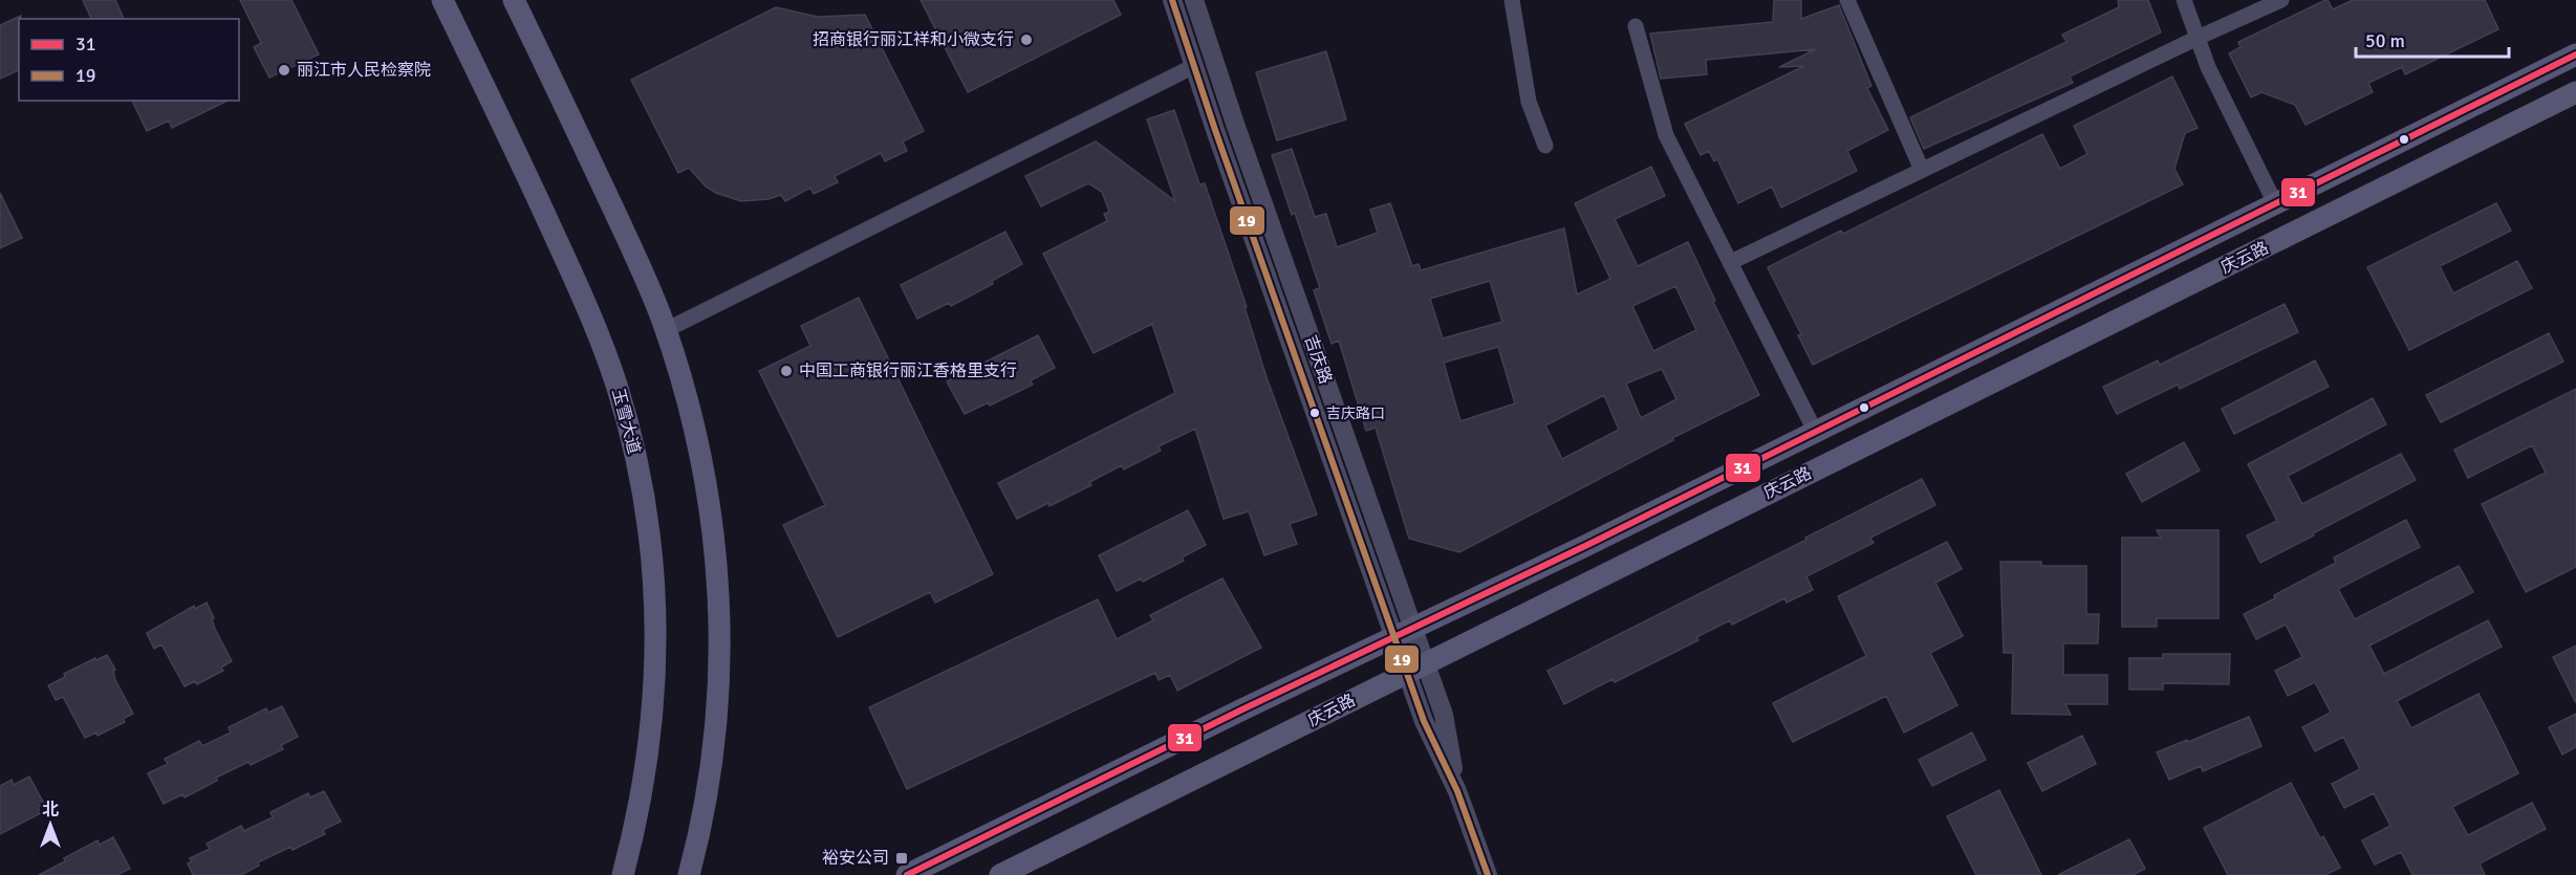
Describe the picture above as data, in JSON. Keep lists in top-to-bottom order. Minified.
{"streets":{"main road":["庆云路","玉雪大道"],"street":["吉庆路"]},"crossings":[["庆云路","吉庆路"]],"places":{"other":["招商银行丽江祥和小微支行","丽江市人民检察院","中国工商银行丽江香格里支行","吉庆路口"],"transit":["裕安公司"]},"lines":["transit line 19","transit line 31"],"legend":["31","19"],"scale_bar":"50 m","north":"top"}
